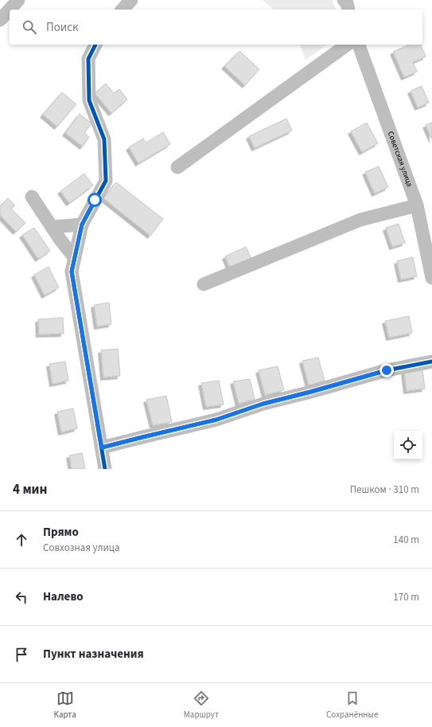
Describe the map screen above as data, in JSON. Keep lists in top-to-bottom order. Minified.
{"streets":{"street":["Советская улица"]},"page":{"search":"Поиск","heading":["4 мин","Пешком · 310 m"],"list":[["Прямо","Совхозная улица","140 m"],["Налево","170 m"],"Пункт назначения"],"nav":["Карта","Маршрут","Сохранённые"]}}
